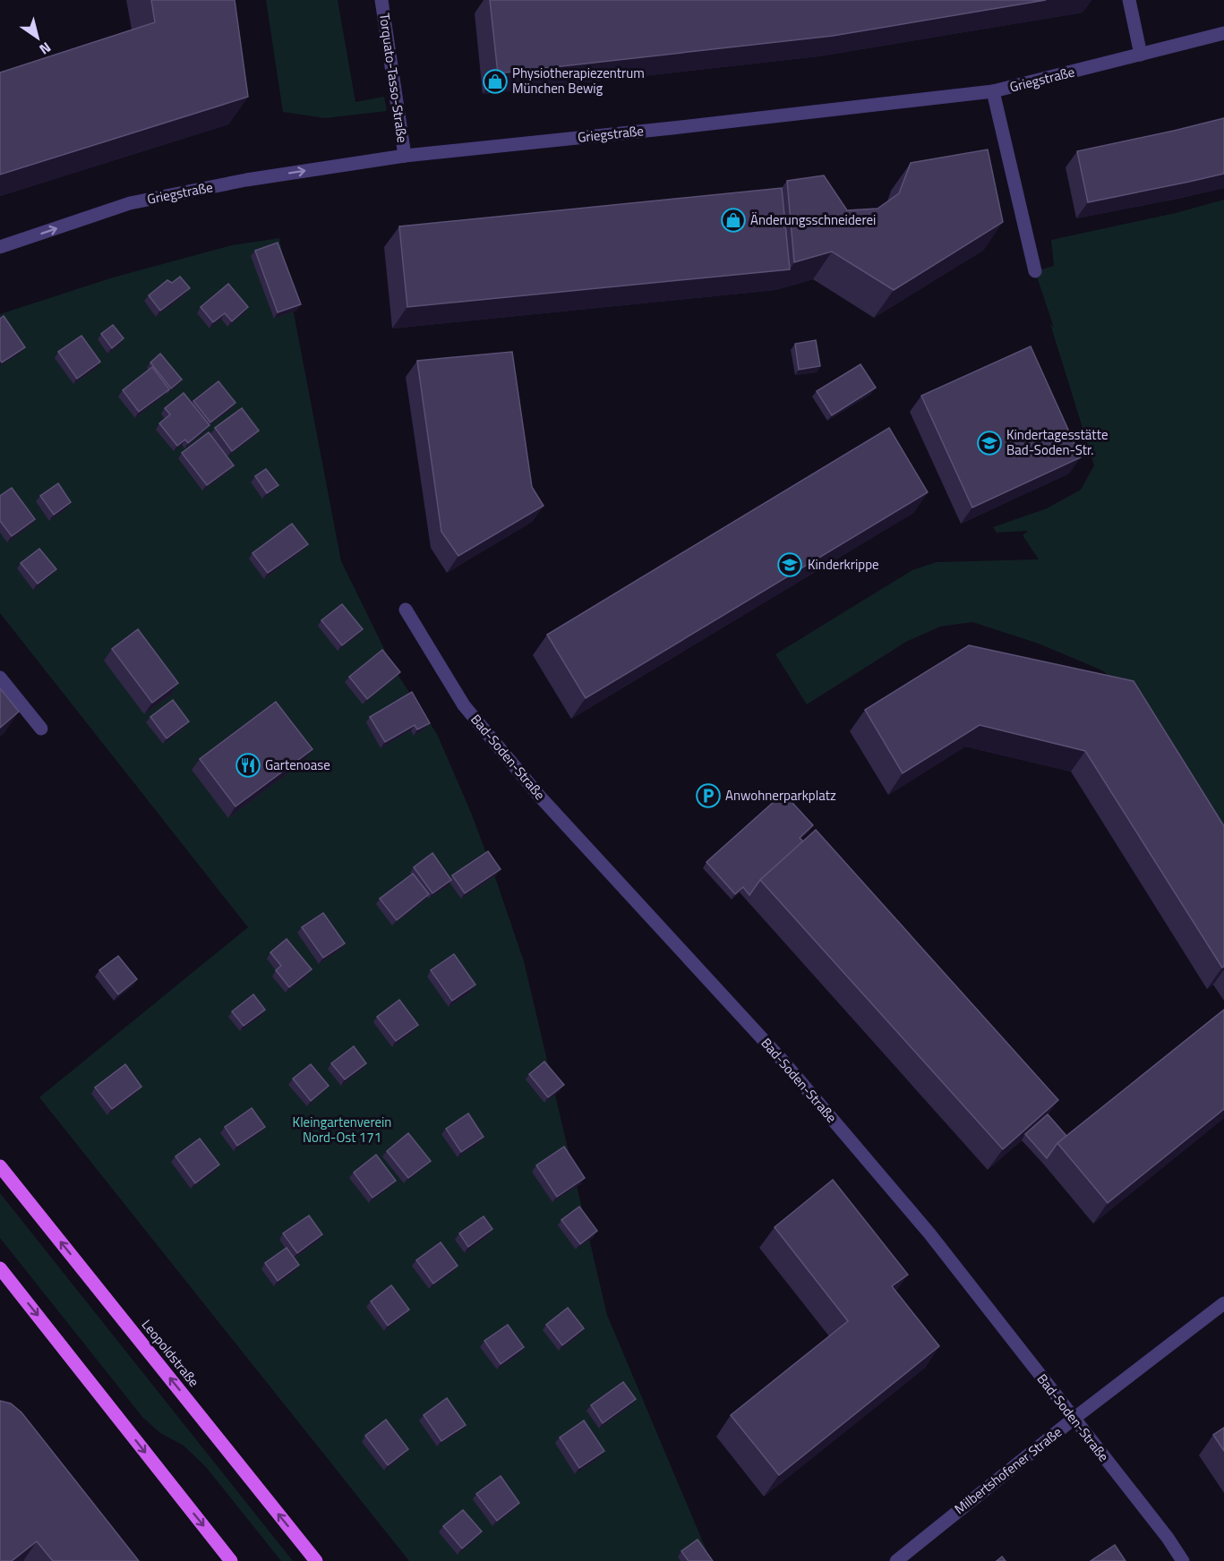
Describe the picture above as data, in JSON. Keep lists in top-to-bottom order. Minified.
{"streets":{"main road":["Leopoldstraße"],"street":["Torquato-Tasso-Straße","Griegstraße","Bad-Soden-Straße","Milbertshofener Straße"]},"crossings":[["Torquato-Tasso-Straße","Griegstraße"],["Bad-Soden-Straße","Milbertshofener Straße"]],"parks":["Kleingartenverein Nord-Ost 171"],"places":{"shop":["Physiotherapiezentrum München Bewig","Änderungsschneiderei"],"school or university":["Kindertagesstätte Bad-Soden-Str.","Kinderkrippe"],"restaurant":["Gartenoase"],"parking":["Anwohnerparkplatz"]},"north":"bottom right"}
